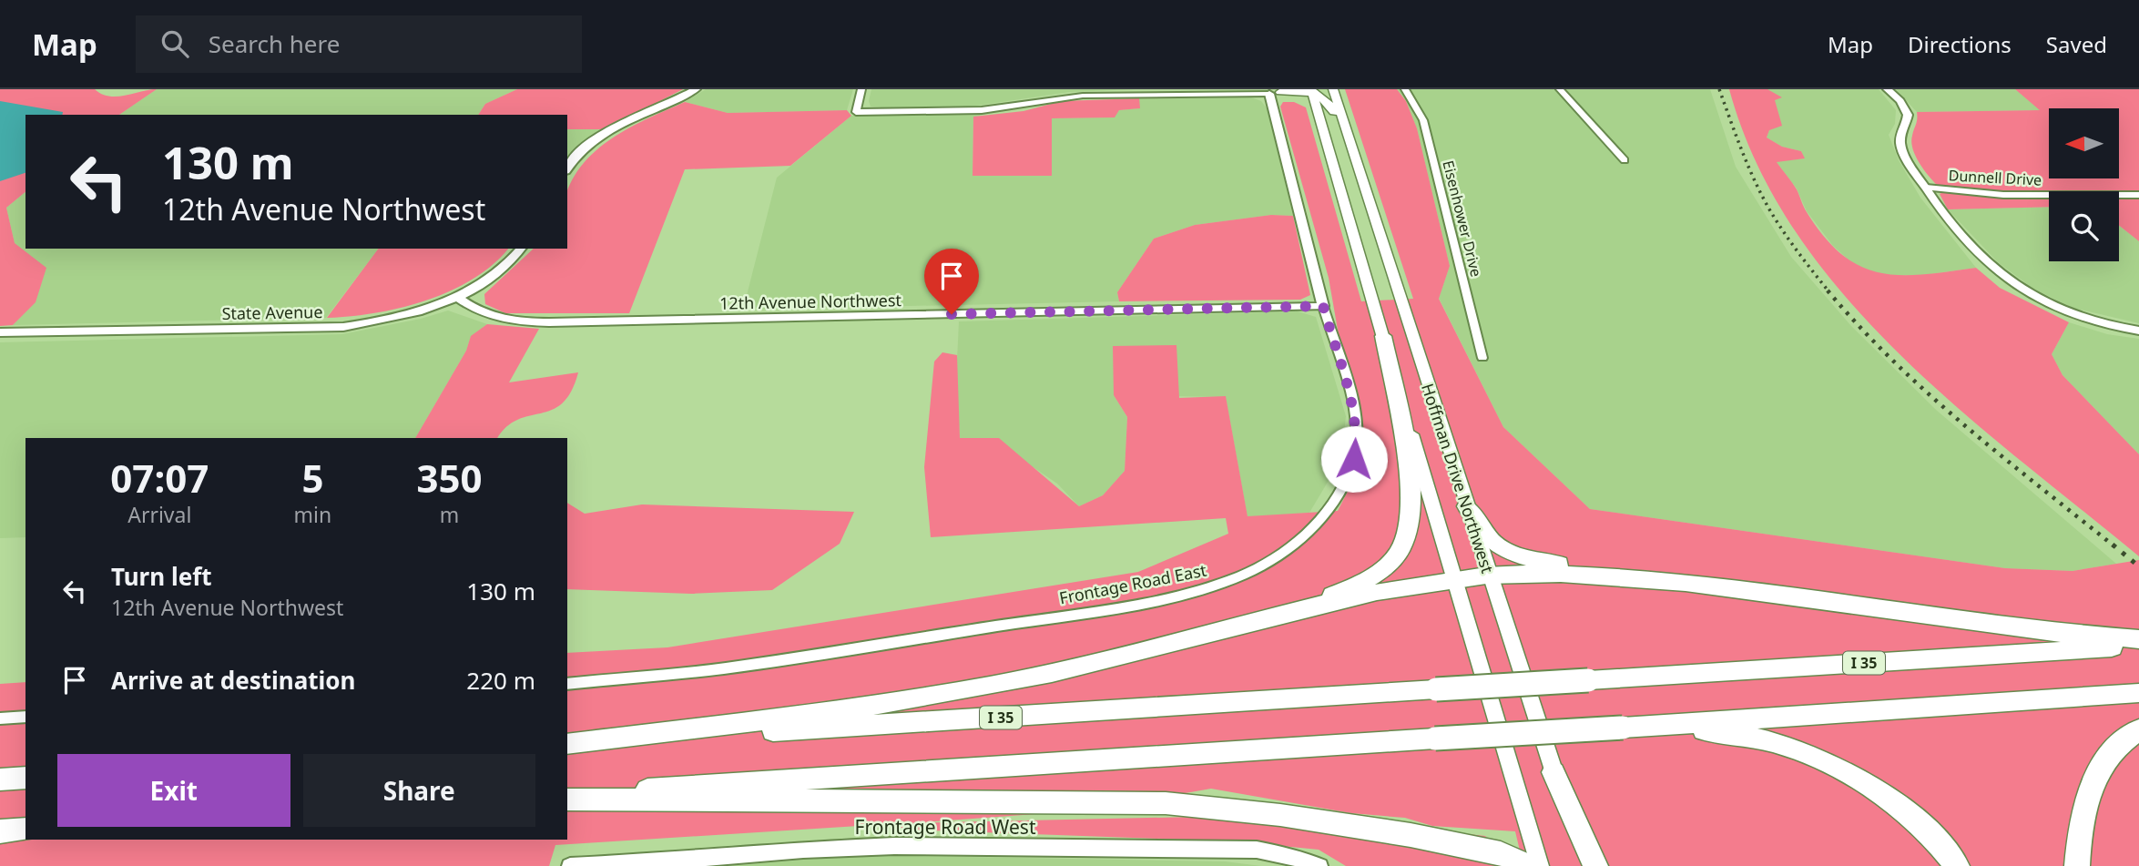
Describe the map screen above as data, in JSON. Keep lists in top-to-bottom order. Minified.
{"streets":{"highway":["I 35"],"main road":["Hoffman Drive Northwest"],"street":["Dunnell Drive","Eisenhower Drive","12th Avenue Northwest","State Avenue","Frontage Road East","Frontage Road West"]},"crossings":[["12th Avenue Northwest","State Avenue"],["12th Avenue Northwest","Frontage Road East"]],"north":"left","page":{"header":"Map","search":"Search here","nav":["Map","Directions","Saved"],"turn":["130 m","12th Avenue Northwest"],"eta":["07:07","Arrival","5","min","350","m"],"list":[{"name":"Turn left","note":"12th Avenue Northwest","value":"130 m"},{"name":"Arrive at destination","value":"220 m"}],"buttons":["Exit","Share"]}}
